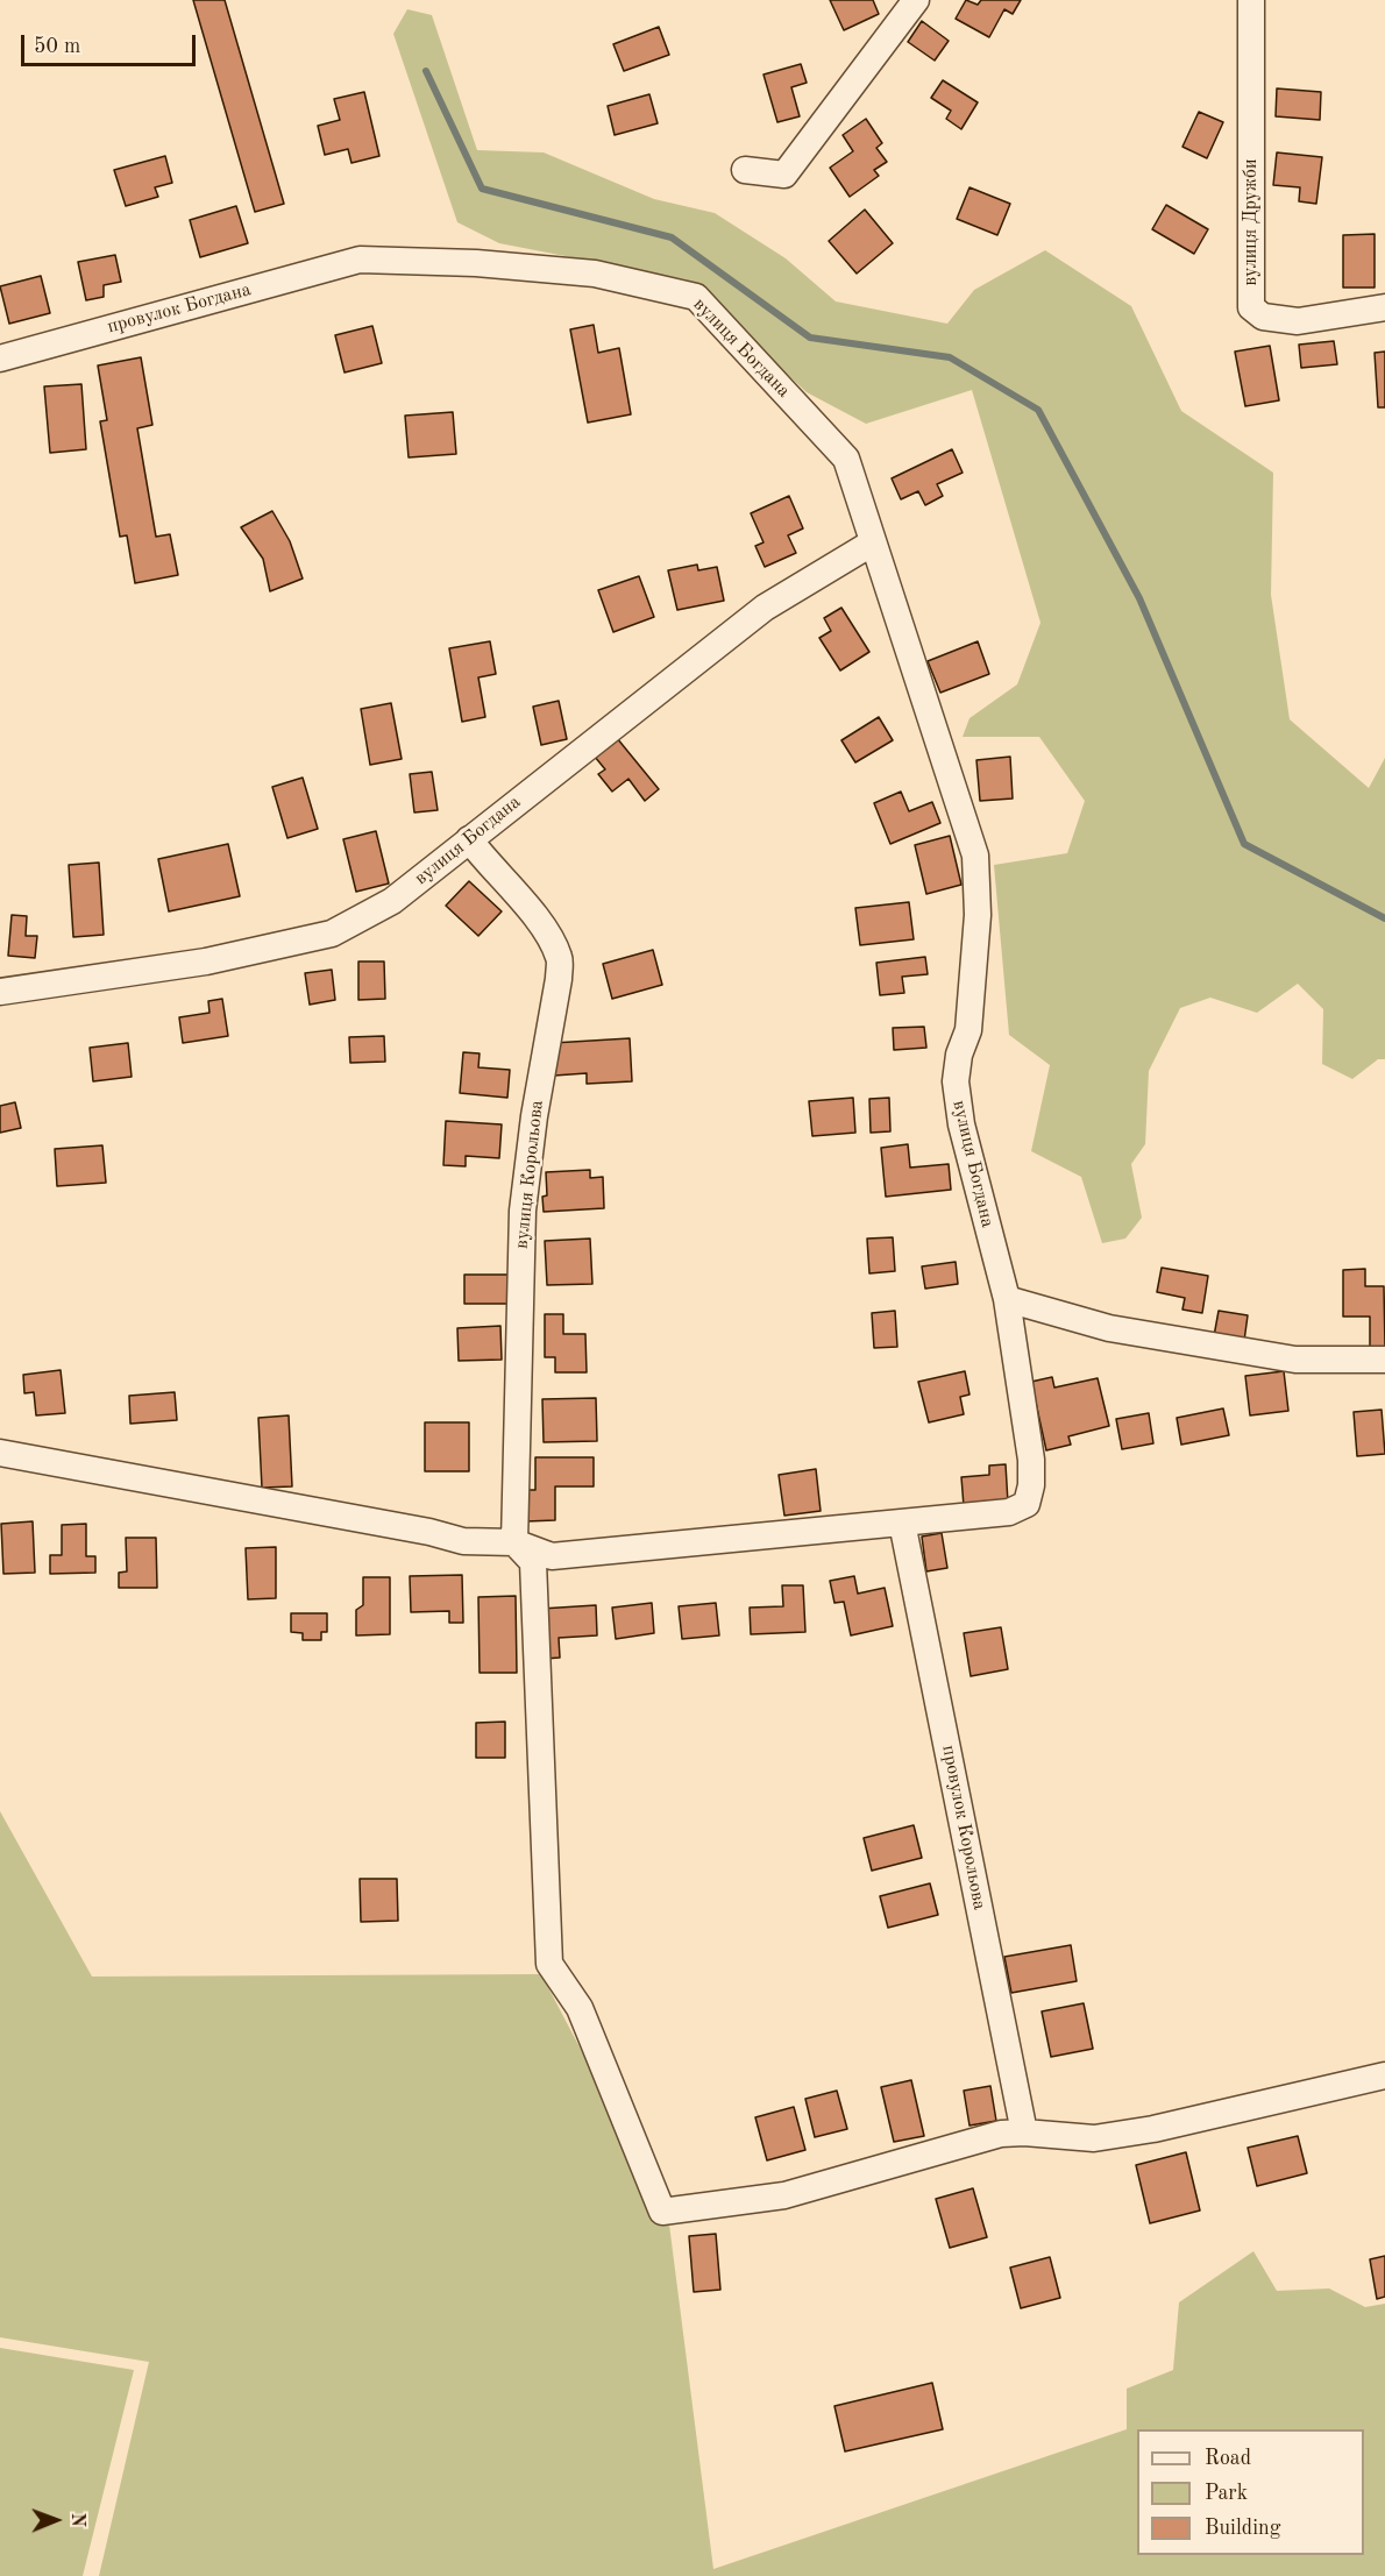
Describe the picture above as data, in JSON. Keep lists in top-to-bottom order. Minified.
{"streets":{"street":["вулиця Дружби","провулок Богдана","вулиця Богдана","вулиця Корольова","провулок Корольова"]},"crossings":[["провулок Богдана","вулиця Богдана"],["вулиця Богдана","вулиця Корольова"],["вулиця Богдана","провулок Корольова"]],"legend":["Road","Park","Building"],"scale_bar":"50 m","north":"right"}
